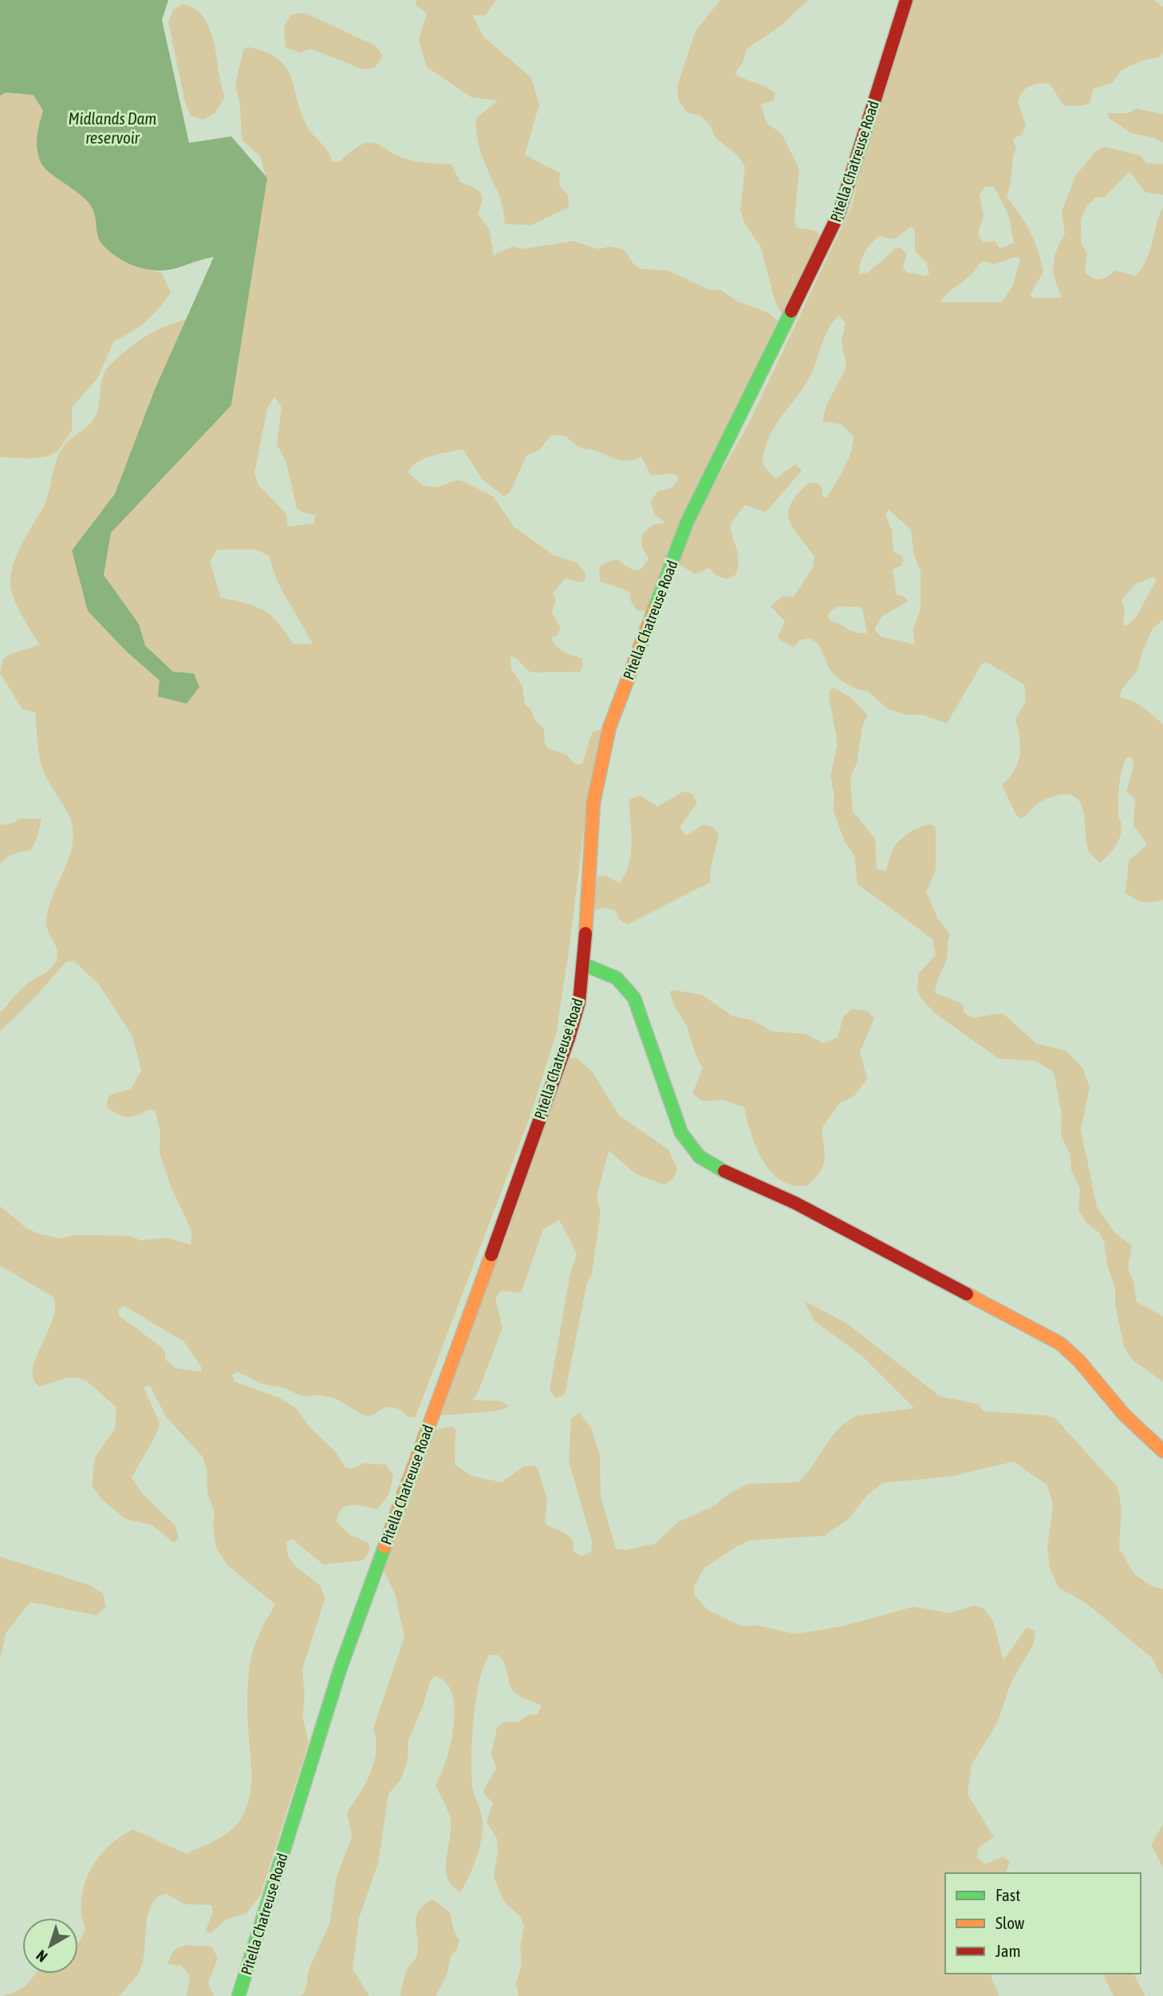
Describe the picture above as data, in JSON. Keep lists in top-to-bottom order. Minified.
{"streets":{"main road":["Pitella Chatreuse Road"]},"water":["Midlands Dam reservoir"],"legend":["Fast","Slow","Jam"],"north":"bottom left"}
